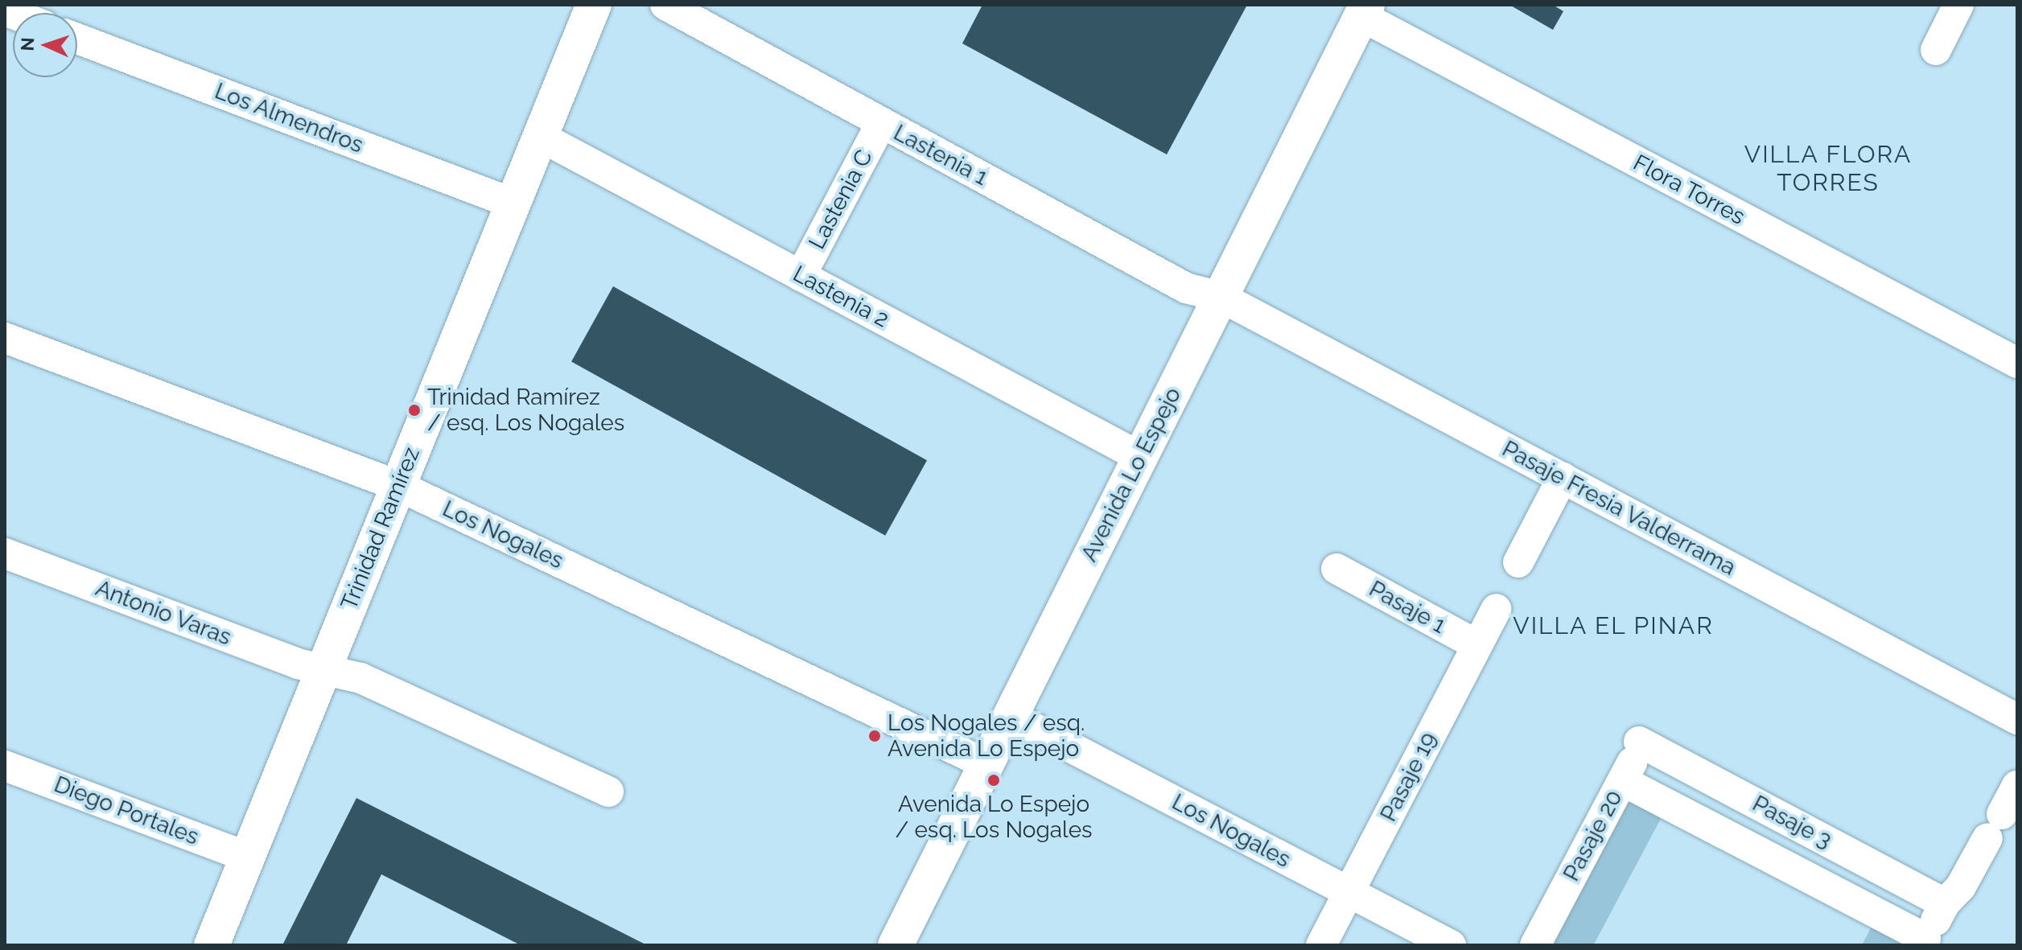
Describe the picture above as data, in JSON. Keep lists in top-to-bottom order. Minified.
{"streets":{"main road":["Avenida Lo Espejo","Trinidad Ramírez"],"street":["Los Almendros","Lastenia 1","Flora Torres","Lastenia C","Lastenia 2","Pasaje Fresia Valderrama","Los Nogales","Pasaje 1","Antonio Varas","Pasaje 19","Diego Portales","Pasaje 3","Pasaje 20"]},"crossings":[["Los Almendros","Trinidad Ramírez"],["Lastenia 1","Lastenia C"],["Lastenia 1","Avenida Lo Espejo"],["Lastenia 1","Pasaje Fresia Valderrama"],["Flora Torres","Avenida Lo Espejo"],["Lastenia C","Lastenia 2"],["Lastenia 2","Avenida Lo Espejo"],["Lastenia 2","Trinidad Ramírez"],["Avenida Lo Espejo","Pasaje Fresia Valderrama"],["Avenida Lo Espejo","Los Nogales"],["Trinidad Ramírez","Los Nogales"],["Trinidad Ramírez","Antonio Varas"],["Trinidad Ramírez","Diego Portales"],["Los Nogales","Pasaje 19"],["Pasaje 1","Pasaje 19"],["Pasaje 3","Pasaje 20"]],"districts":["VILLA FLORA TORRES","VILLA EL PINAR"],"places":["Trinidad Ramírez / esq. Los Nogales","Los Nogales / esq. Avenida Lo Espejo","Avenida Lo Espejo / esq. Los Nogales"],"north":"left"}
